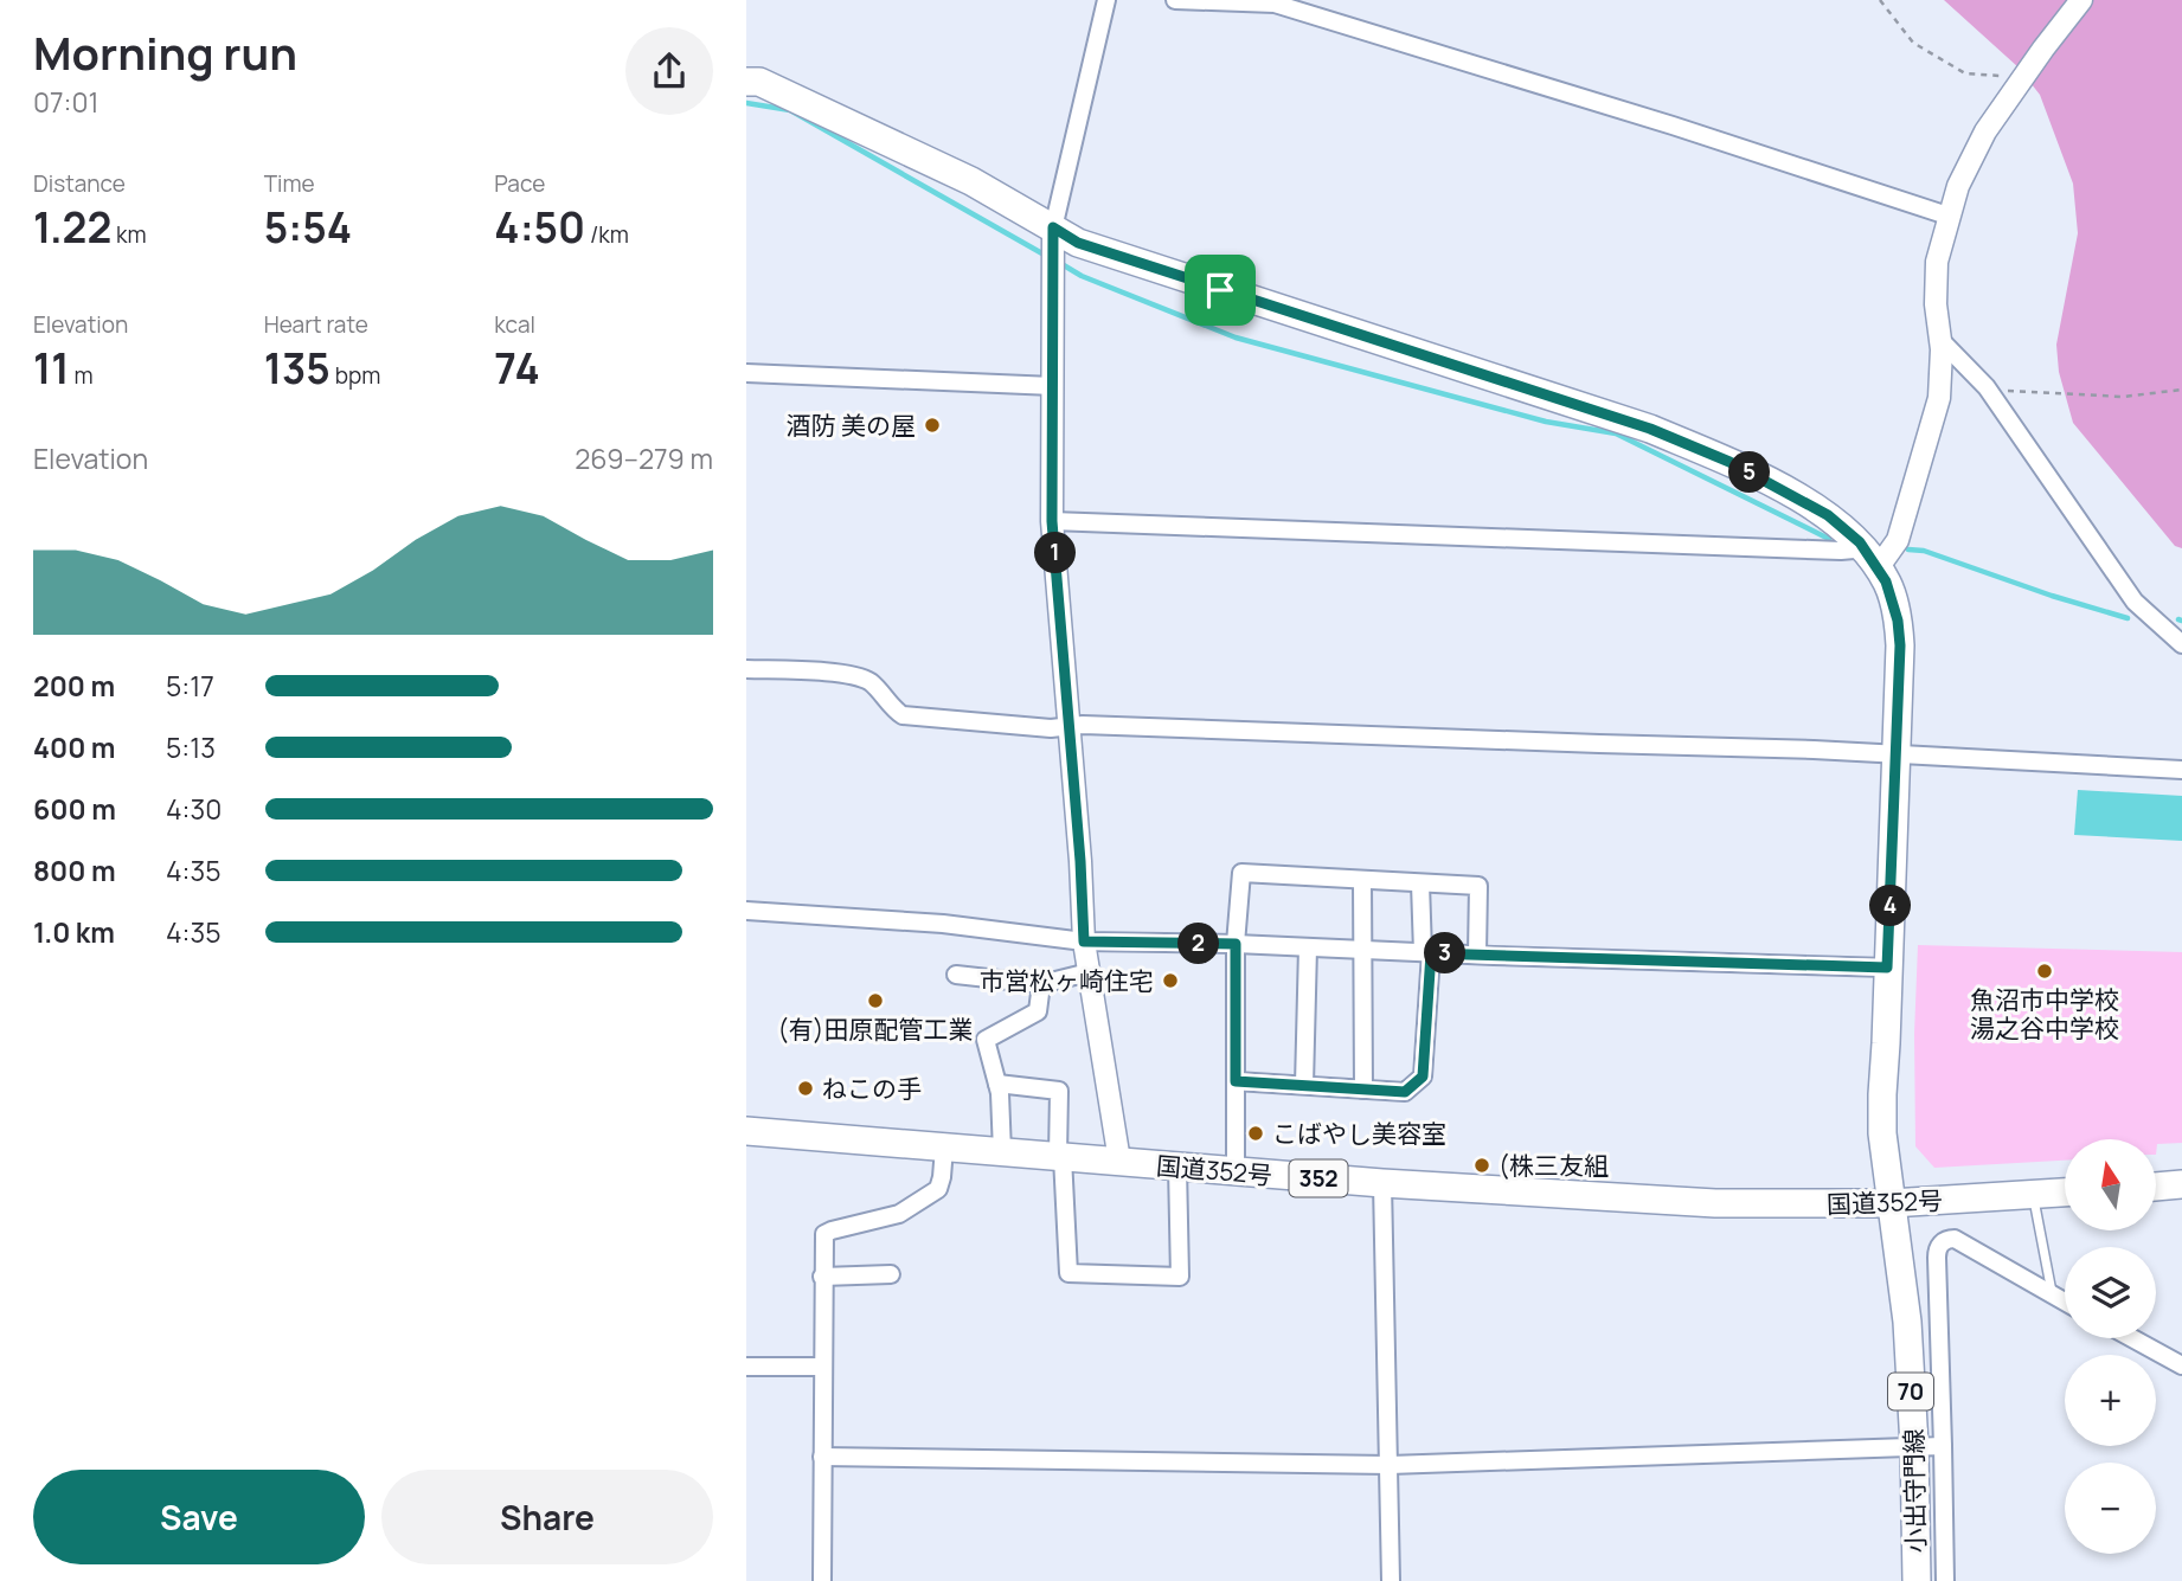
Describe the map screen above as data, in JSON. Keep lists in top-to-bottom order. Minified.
{"streets":{"main road":["国道352号","352","70","小出守門線"]},"crossings":[["国道352号","70"],["国道352号","小出守門線"],["70","小出守門線"]],"places":["酒防 美の屋","魚沼市中学校 湯之谷中学校","市営松ヶ崎住宅","(有)田原配管工業","ねこの手","こばやし美容室","(株三友組"],"north":"top","page":{"heading":["Morning run","07:01"],"stats":[["Distance","1.22 km"],["Time","5:54"],["Pace","4:50 /km"],["Elevation","11 m"],["Heart rate","135 bpm"],["kcal","74"]],"chart":["Elevation","269–279 m"],"pins":["5","1","4","2","3"],"list":[{"name":"200 m","note":"5:17"},{"name":"400 m","note":"5:13"},{"name":"600 m","note":"4:30"},{"name":"800 m","note":"4:35"},{"name":"1.0 km","note":"4:35"}],"map_buttons":["+","−"],"buttons":["Save","Share"]}}
